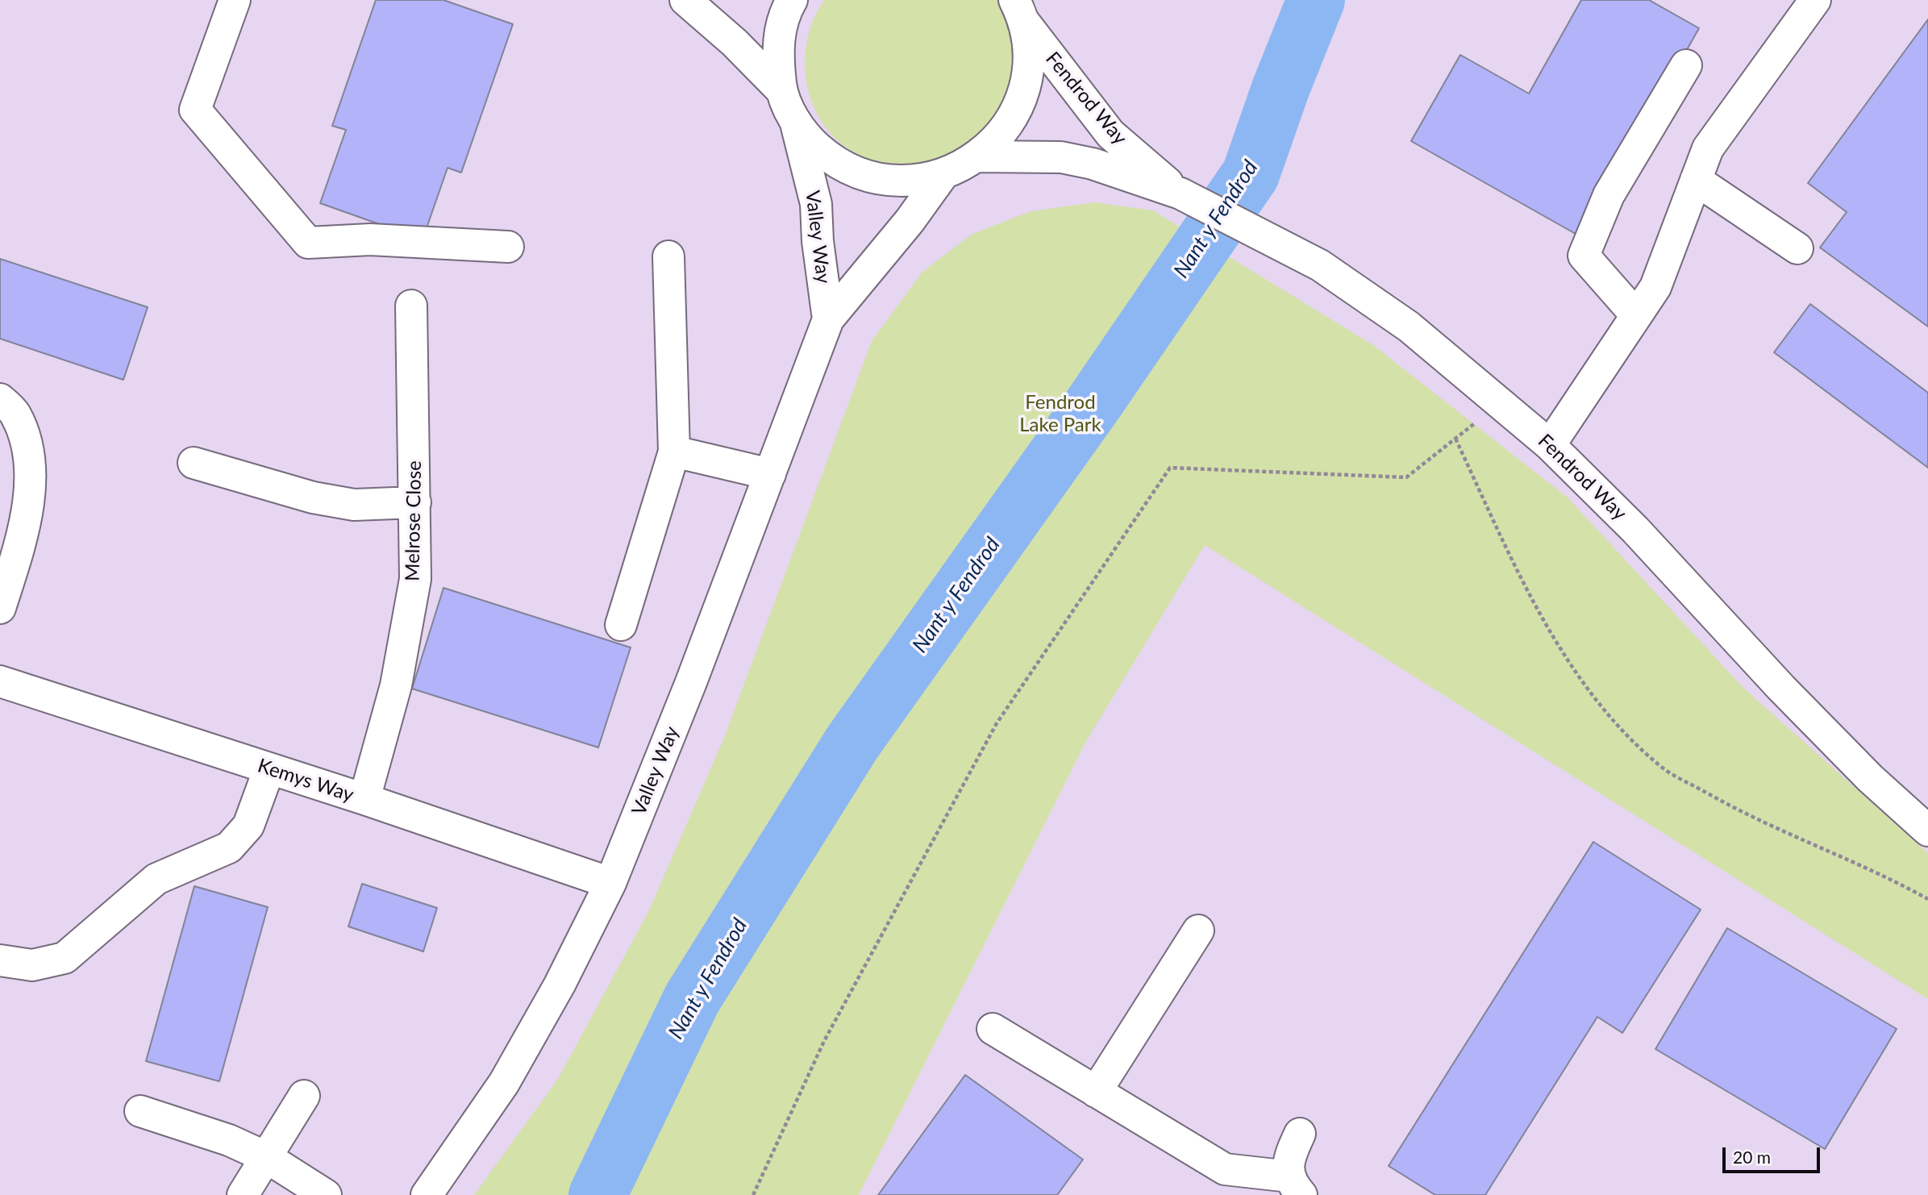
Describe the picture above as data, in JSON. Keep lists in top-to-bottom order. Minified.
{"streets":{"street":["Fendrod Way","Valley Way","Melrose Close","Kemys Way"]},"crossings":[["Valley Way","Kemys Way"],["Melrose Close","Kemys Way"]],"water":["Nant y Fendrod"],"parks":["Fendrod Lake Park"],"scale_bar":"20 m"}
